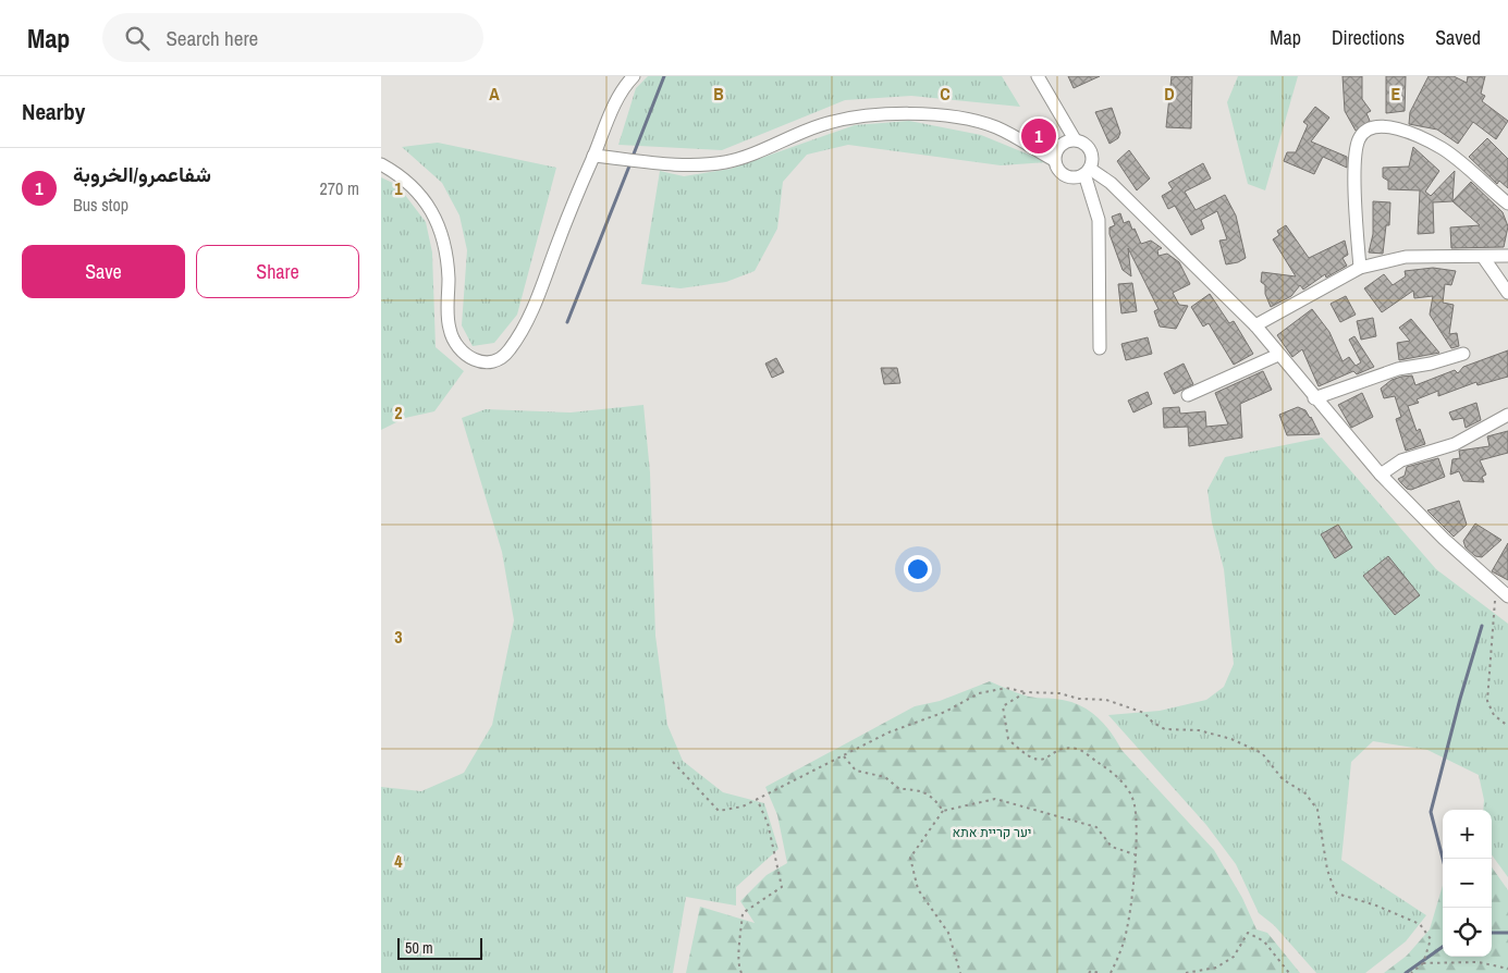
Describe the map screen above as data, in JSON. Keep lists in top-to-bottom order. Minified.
{"parks":["יער קריית אתא"],"scale_bar":"50 m","page":{"header":"Map","search":"Search here","nav":["Map","Directions","Saved"],"heading":"Nearby","pins":"1","list":[{"mark":"1","name":"شفاعمرو/الخروبة","note":"Bus stop","value":"270 m"}],"buttons":["Save","Share"],"map_buttons":["+","−"],"scale":"50 m"},"grid":{"columns":["A","B","C","D","E"],"rows":["1","2","3","4"]}}
